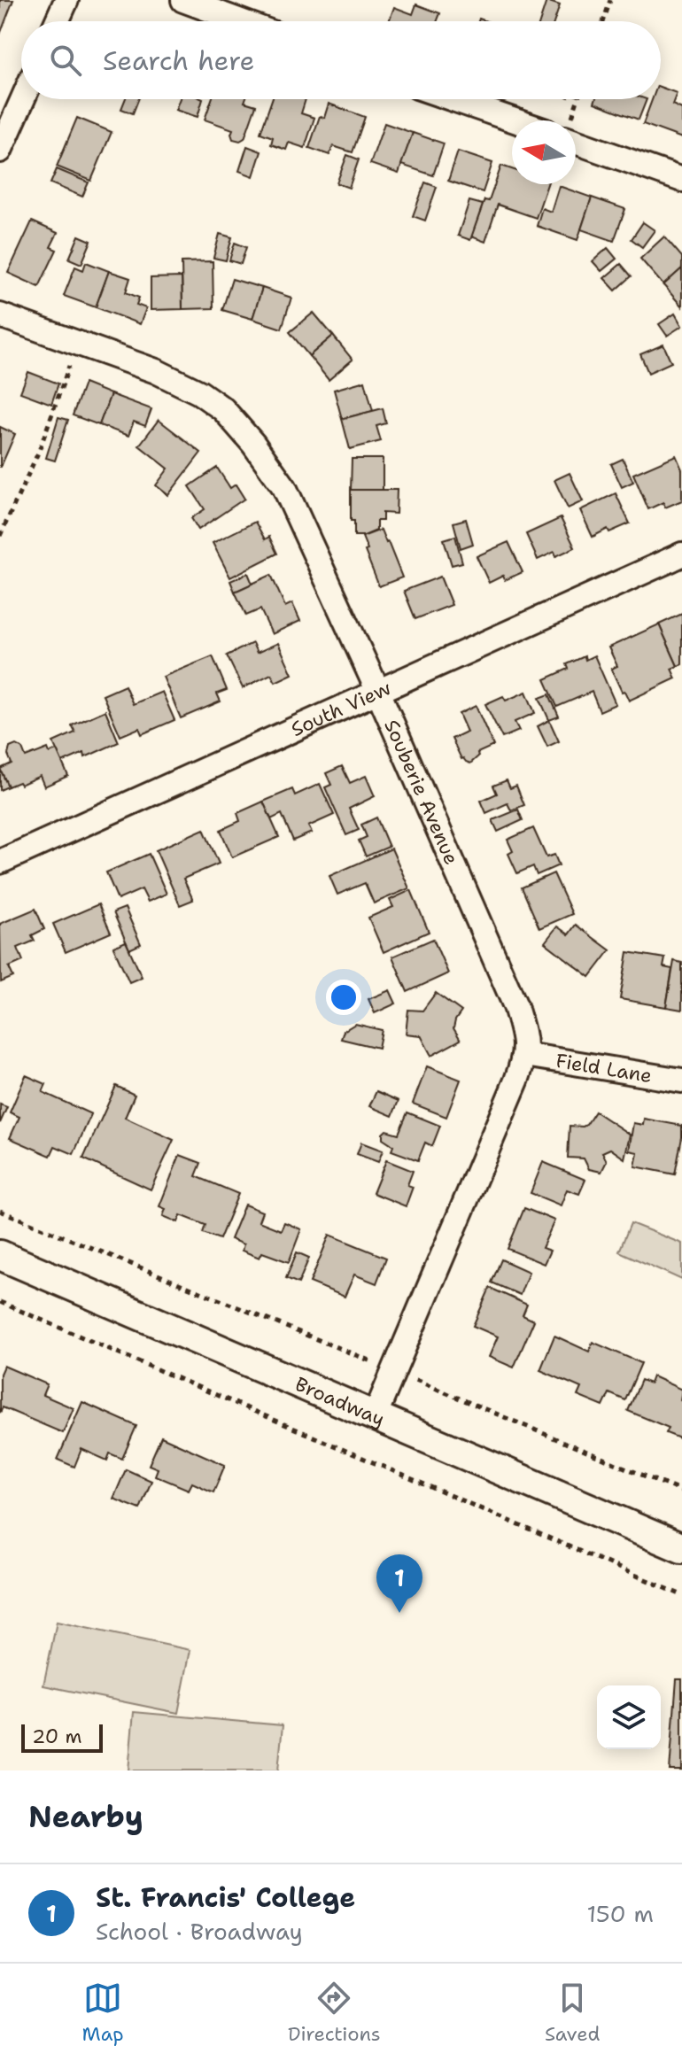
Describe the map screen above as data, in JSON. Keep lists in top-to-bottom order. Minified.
{"streets":{"street":["South View","Souberie Avenue","Field Lane","Broadway"]},"crossings":[["South View","Souberie Avenue"],["Souberie Avenue","Field Lane"]],"scale_bar":"20 m","north":"left","page":{"search":"Search here","pins":"1","scale":"20 m","heading":"Nearby","list":[{"mark":"1","name":"St. Francis' College","note":"School · Broadway","value":"150 m"}],"nav":["Map","Directions","Saved"]}}
